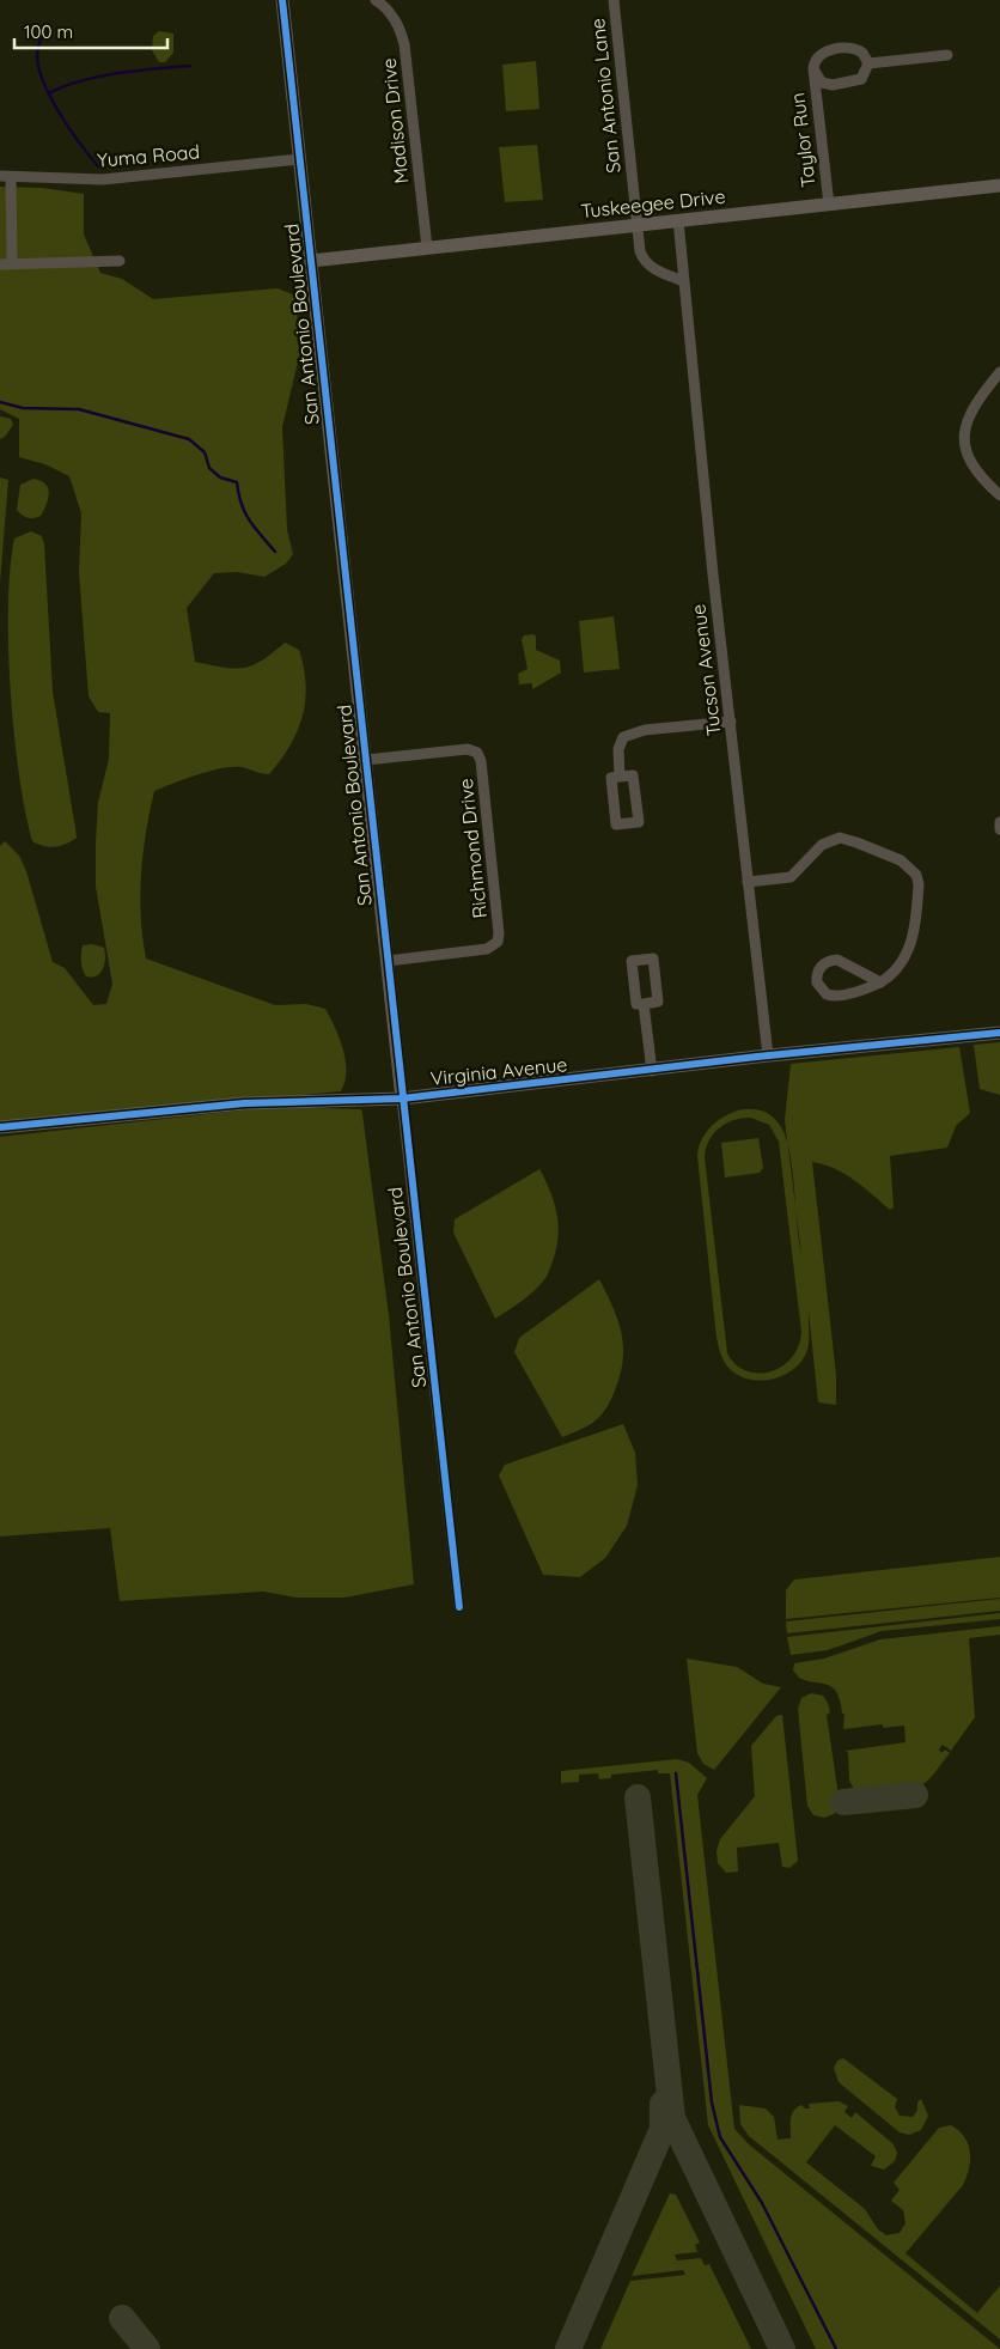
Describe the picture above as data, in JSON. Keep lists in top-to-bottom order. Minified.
{"streets":{"street":["San Antonio Lane","Madison Drive","Taylor Run","Yuma Road","Tuskeegee Drive","San Antonio Boulevard","Tucson Avenue","Richmond Drive","Virginia Avenue"]},"crossings":[["San Antonio Lane","Tuskeegee Drive"],["Madison Drive","Tuskeegee Drive"],["Taylor Run","Tuskeegee Drive"],["Yuma Road","San Antonio Boulevard"],["Tuskeegee Drive","San Antonio Boulevard"],["Tuskeegee Drive","Tucson Avenue"],["San Antonio Boulevard","Richmond Drive"],["San Antonio Boulevard","Virginia Avenue"],["Tucson Avenue","Virginia Avenue"]],"scale_bar":"100 m"}
